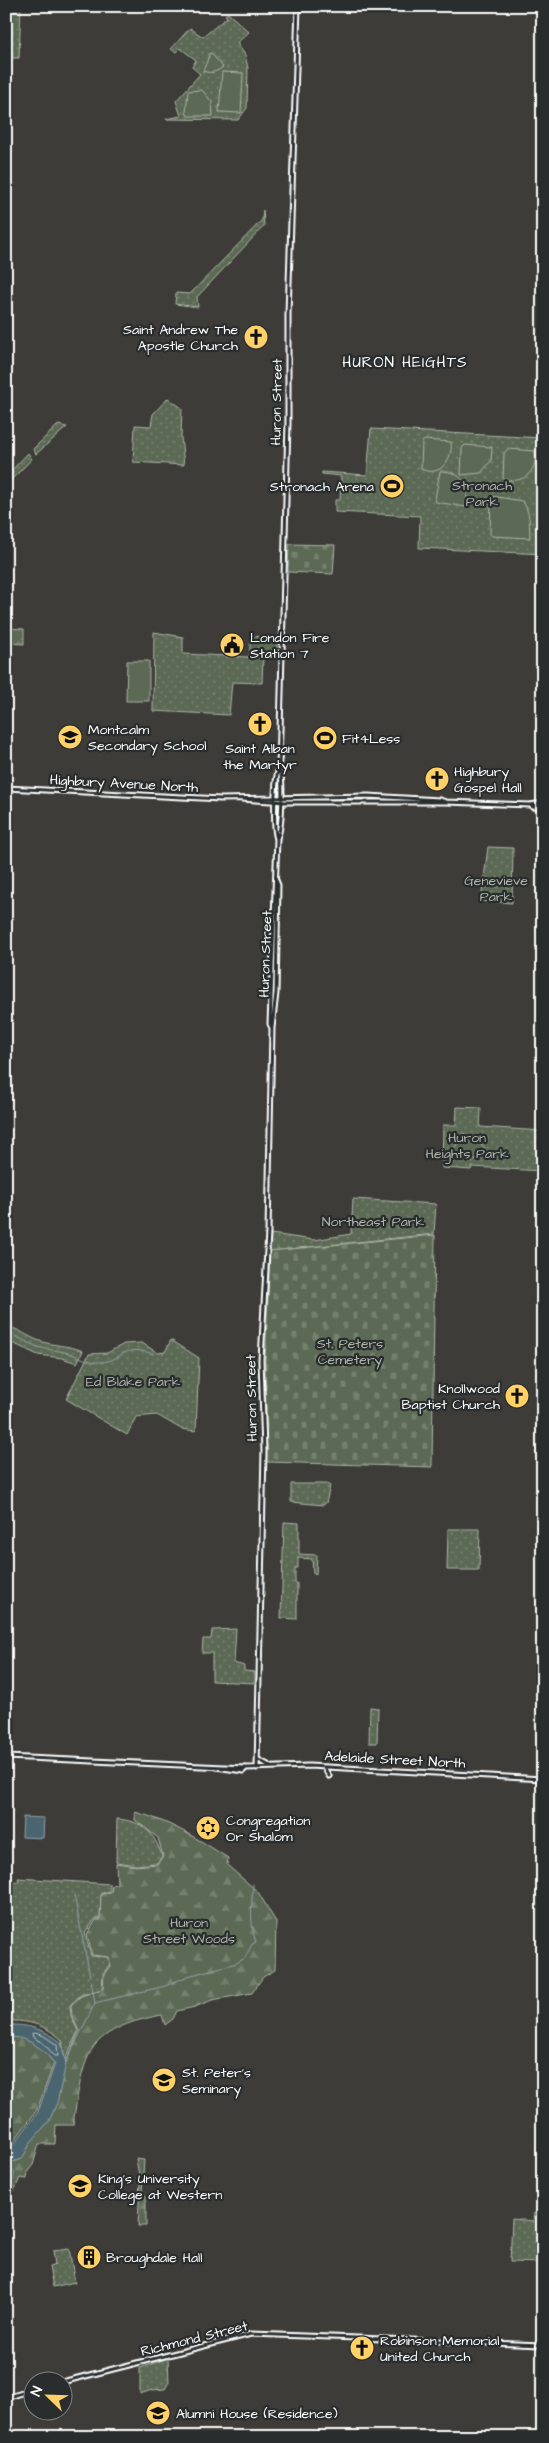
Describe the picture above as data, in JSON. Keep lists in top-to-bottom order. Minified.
{"streets":{"main road":["Huron Street","Highbury Avenue North","Adelaide Street North","Richmond Street"]},"crossings":[["Huron Street","Highbury Avenue North"],["Huron Street","Adelaide Street North"]],"districts":["HURON HEIGHTS"],"parks":["Stronach Park","Genevieve Park","Huron Heights Park","Northeast Park","St. Peters Cemetery","Ed Blake Park","Huron Street Woods"],"places":{"church":["Saint Andrew The Apostle Church","Saint Alban the Martyr","Highbury Gospel Hall","Knollwood Baptist Church","Robinson Memorial United Church"],"sports":["Stronach Arena","Fit4Less"],"public building":["London Fire Station 7"],"school or university":["Montcalm Secondary School","St. Peter's Seminary","King's University College at Western","Alumni House (Residence)"],"synagogue":["Congregation Or Shalom"],"building":["Broughdale Hall"]},"north":"top left"}
